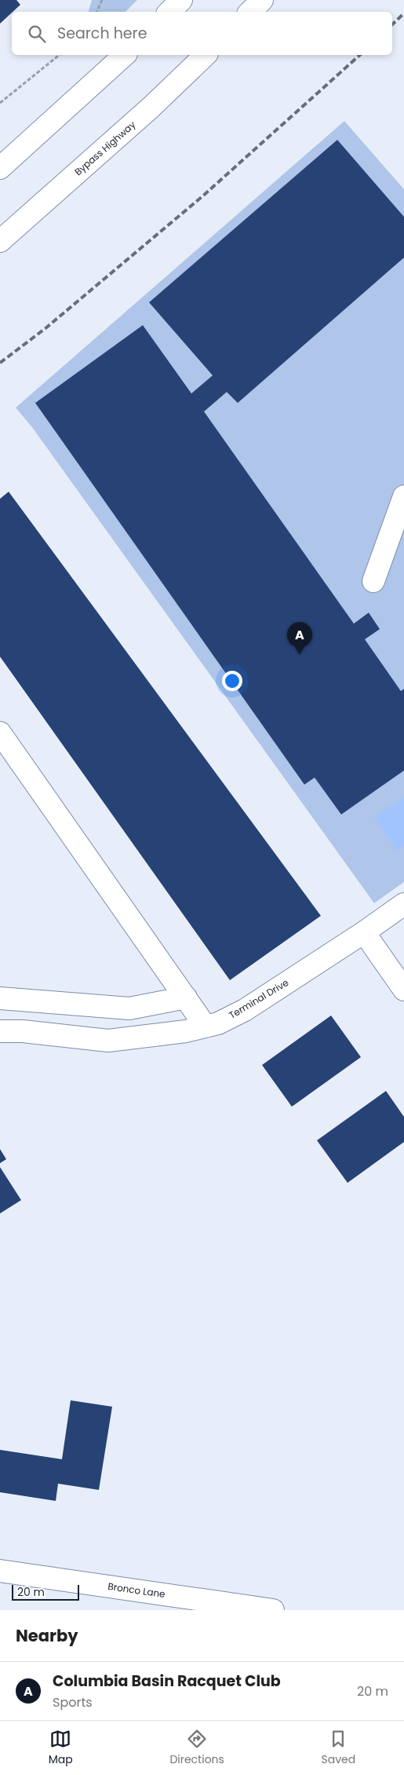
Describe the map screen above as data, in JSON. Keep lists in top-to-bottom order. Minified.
{"streets":{"main road":["Bypass Highway","Terminal Drive","Bronco Lane"]},"scale_bar":"20 m","page":{"search":"Search here","pins":"A","scale":"20 m","heading":"Nearby","list":[{"mark":"A","name":"Columbia Basin Racquet Club","note":"Sports","value":"20 m"}],"nav":["Map","Directions","Saved"]}}
